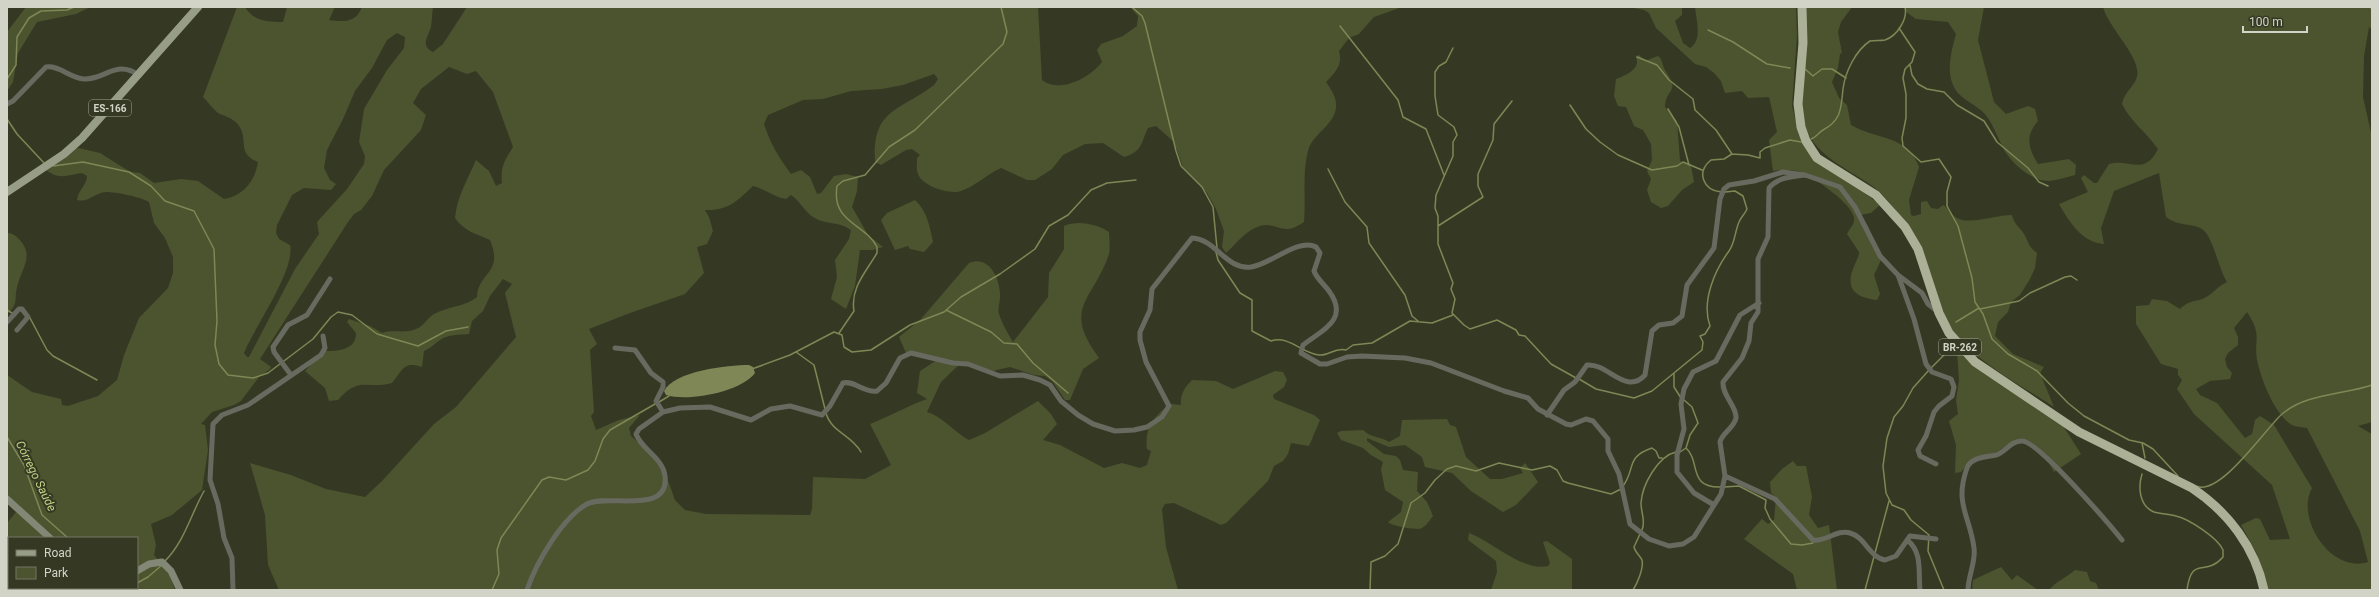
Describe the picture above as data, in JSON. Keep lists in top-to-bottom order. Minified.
{"streets":{"highway":["BR-262"],"main road":["ES-166"]},"water":["Córrego Saúde"],"legend":["Road","Park"],"scale_bar":"100 m"}
